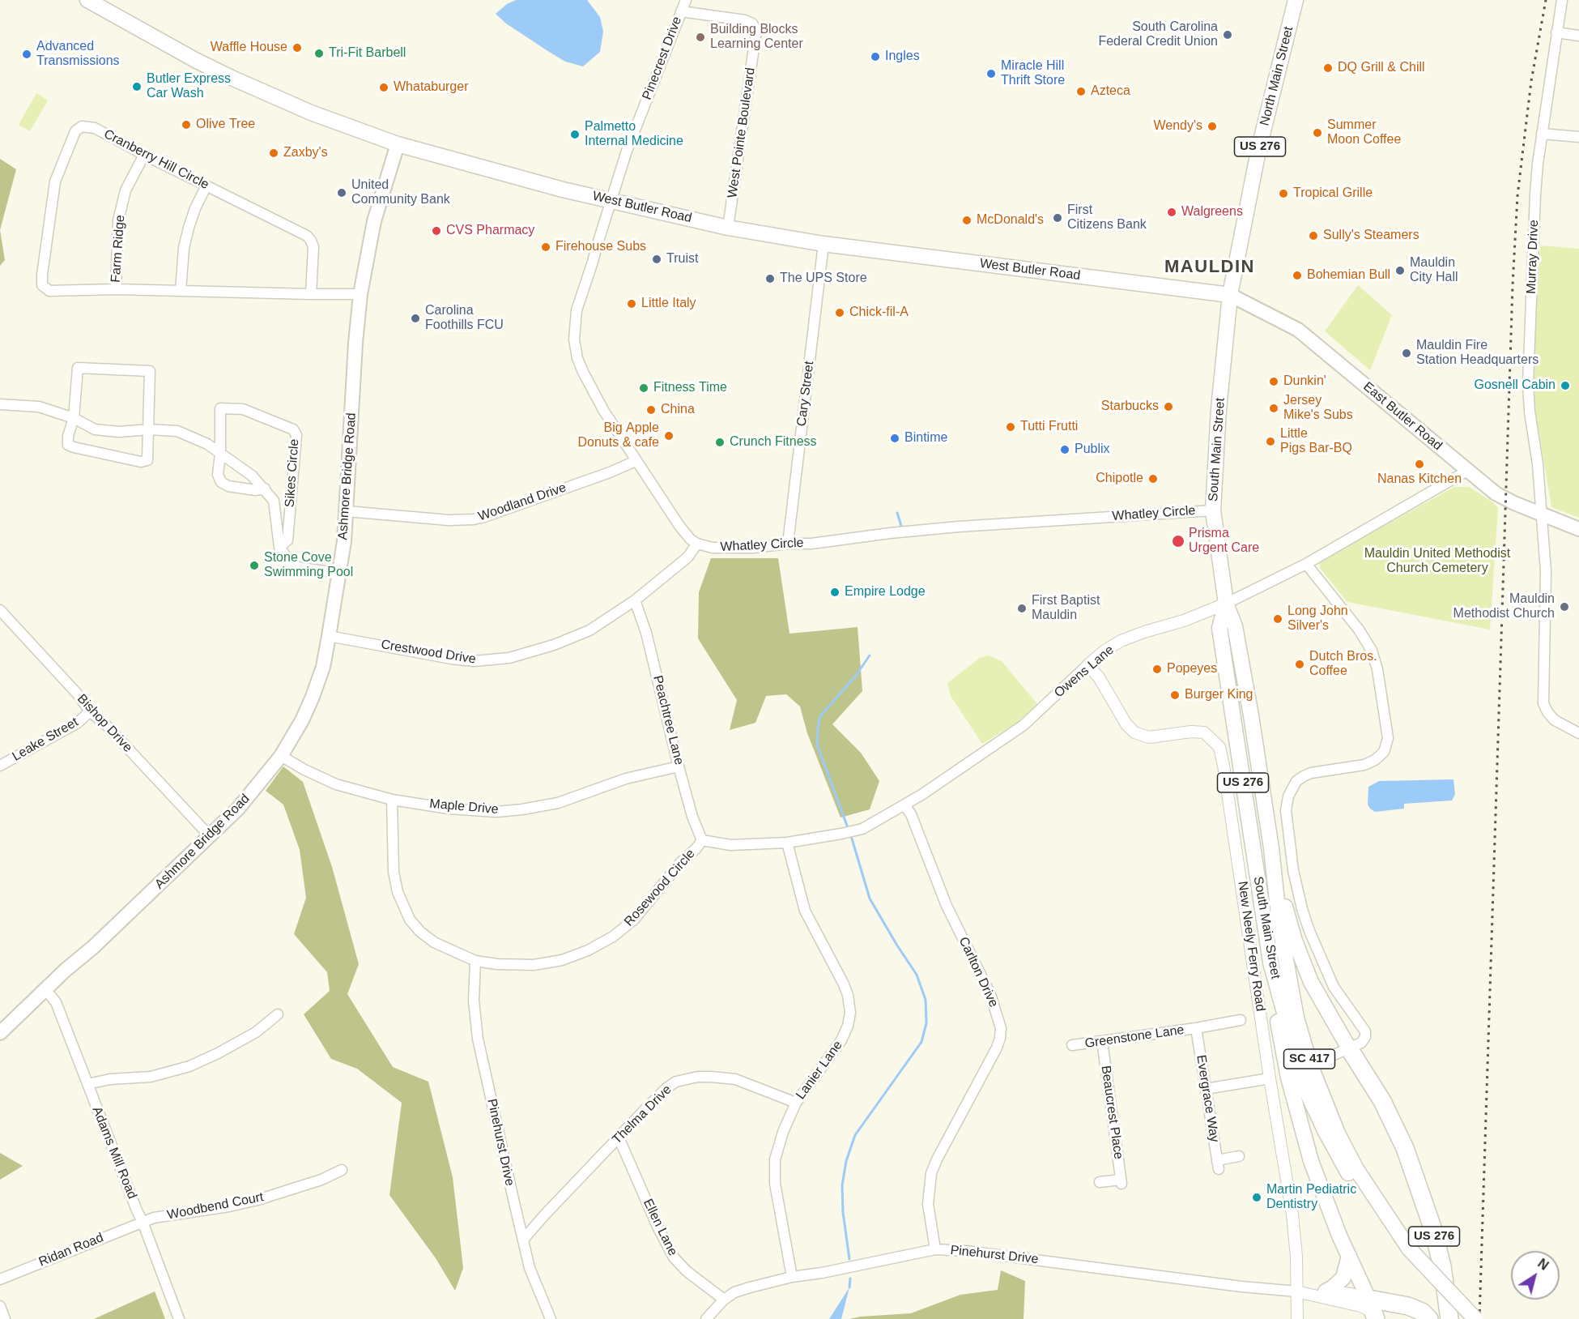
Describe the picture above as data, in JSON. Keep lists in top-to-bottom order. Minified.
{"streets":{"highway":["US 276"],"main road":["North Main Street","West Butler Road","East Butler Road","South Main Street","Ashmore Bridge Road","SC 417"],"street":["Pinecrest Drive","West Pointe Boulevard","Cranberry Hill Circle","Farm Ridge","Murray Drive","Cary Street","Sikes Circle","Woodland Drive","Whatley Circle","Crestwood Drive","Owens Lane","Peachtree Lane","Bishop Drive","Leake Street","Maple Drive","Rosewood Circle","New Neely Ferry Road","Carlton Drive","Greenstone Lane","Lanier Lane","Evergrace Way","Beaucrest Place","Thelma Drive","Pinehurst Drive","Adams Mill Road","Woodbend Court","Ellen Lane","Ridan Road"]},"crossings":[["Pinecrest Drive","West Pointe Boulevard"],["Pinecrest Drive","West Butler Road"],["North Main Street","West Butler Road"],["North Main Street","East Butler Road"],["North Main Street","South Main Street"],["West Pointe Boulevard","West Butler Road"],["US 276","South Main Street"],["US 276","Pinehurst Drive"],["Cranberry Hill Circle","Farm Ridge"],["Cranberry Hill Circle","Ashmore Bridge Road"],["West Butler Road","Cary Street"],["West Butler Road","East Butler Road"],["West Butler Road","South Main Street"],["West Butler Road","Ashmore Bridge Road"],["Murray Drive","East Butler Road"],["Cary Street","Whatley Circle"],["East Butler Road","South Main Street"],["East Butler Road","Owens Lane"],["South Main Street","Whatley Circle"],["South Main Street","Owens Lane"],["Ashmore Bridge Road","Woodland Drive"],["Ashmore Bridge Road","Crestwood Drive"],["Ashmore Bridge Road","Bishop Drive"],["Ashmore Bridge Road","Maple Drive"],["Ashmore Bridge Road","Adams Mill Road"],["Whatley Circle","Crestwood Drive"],["Crestwood Drive","Peachtree Lane"],["Owens Lane","Peachtree Lane"],["Owens Lane","Rosewood Circle"],["Owens Lane","New Neely Ferry Road"],["Owens Lane","Carlton Drive"],["Owens Lane","Lanier Lane"],["Peachtree Lane","Maple Drive"],["Peachtree Lane","Rosewood Circle"],["Bishop Drive","Leake Street"],["Maple Drive","Rosewood Circle"],["Rosewood Circle","Pinehurst Drive"],["New Neely Ferry Road","Pinehurst Drive"],["Carlton Drive","Pinehurst Drive"],["Greenstone Lane","Evergrace Way"],["Greenstone Lane","Beaucrest Place"],["Lanier Lane","Thelma Drive"],["Lanier Lane","Pinehurst Drive"],["Thelma Drive","Pinehurst Drive"],["Thelma Drive","Ellen Lane"],["Pinehurst Drive","Ellen Lane"],["Adams Mill Road","Woodbend Court"],["Adams Mill Road","Ridan Road"],["Woodbend Court","Ridan Road"]],"districts":["MAULDIN"],"parks":["Mauldin United Methodist Church Cemetery"],"places":["South Carolina Federal Credit Union","Building Blocks Learning Center","Waffle House","Tri-Fit Barbell","Advanced Transmissions","Ingles","DQ Grill & Chill","Miracle Hill Thrift Store","Butler Express Car Wash","Whataburger","Azteca","Olive Tree","Wendy's","Summer Moon Coffee","Palmetto Internal Medicine","Zaxby's","United Community Bank","Tropical Grille","Walgreens","First Citizens Bank","McDonald's","CVS Pharmacy","Sully's Steamers","Firehouse Subs","Truist","Mauldin City Hall","Bohemian Bull","The UPS Store","Little Italy","Chick-fil-A","Carolina Foothills FCU","Mauldin Fire Station Headquarters","Dunkin'","Gosnell Cabin","Fitness Time","Starbucks","Jersey Mike's Subs","China","Tutti Frutti","Big Apple Donuts & cafe","Bintime","Little Pigs Bar-BQ","Crunch Fitness","Publix","Nanas Kitchen","Chipotle","Prisma Urgent Care","Stone Cove Swimming Pool","Empire Lodge","Mauldin Methodist Church","First Baptist Mauldin","Long John Silver's","Dutch Bros. Coffee","Popeyes","Burger King","Martin Pediatric Dentistry"],"north":"top right"}
